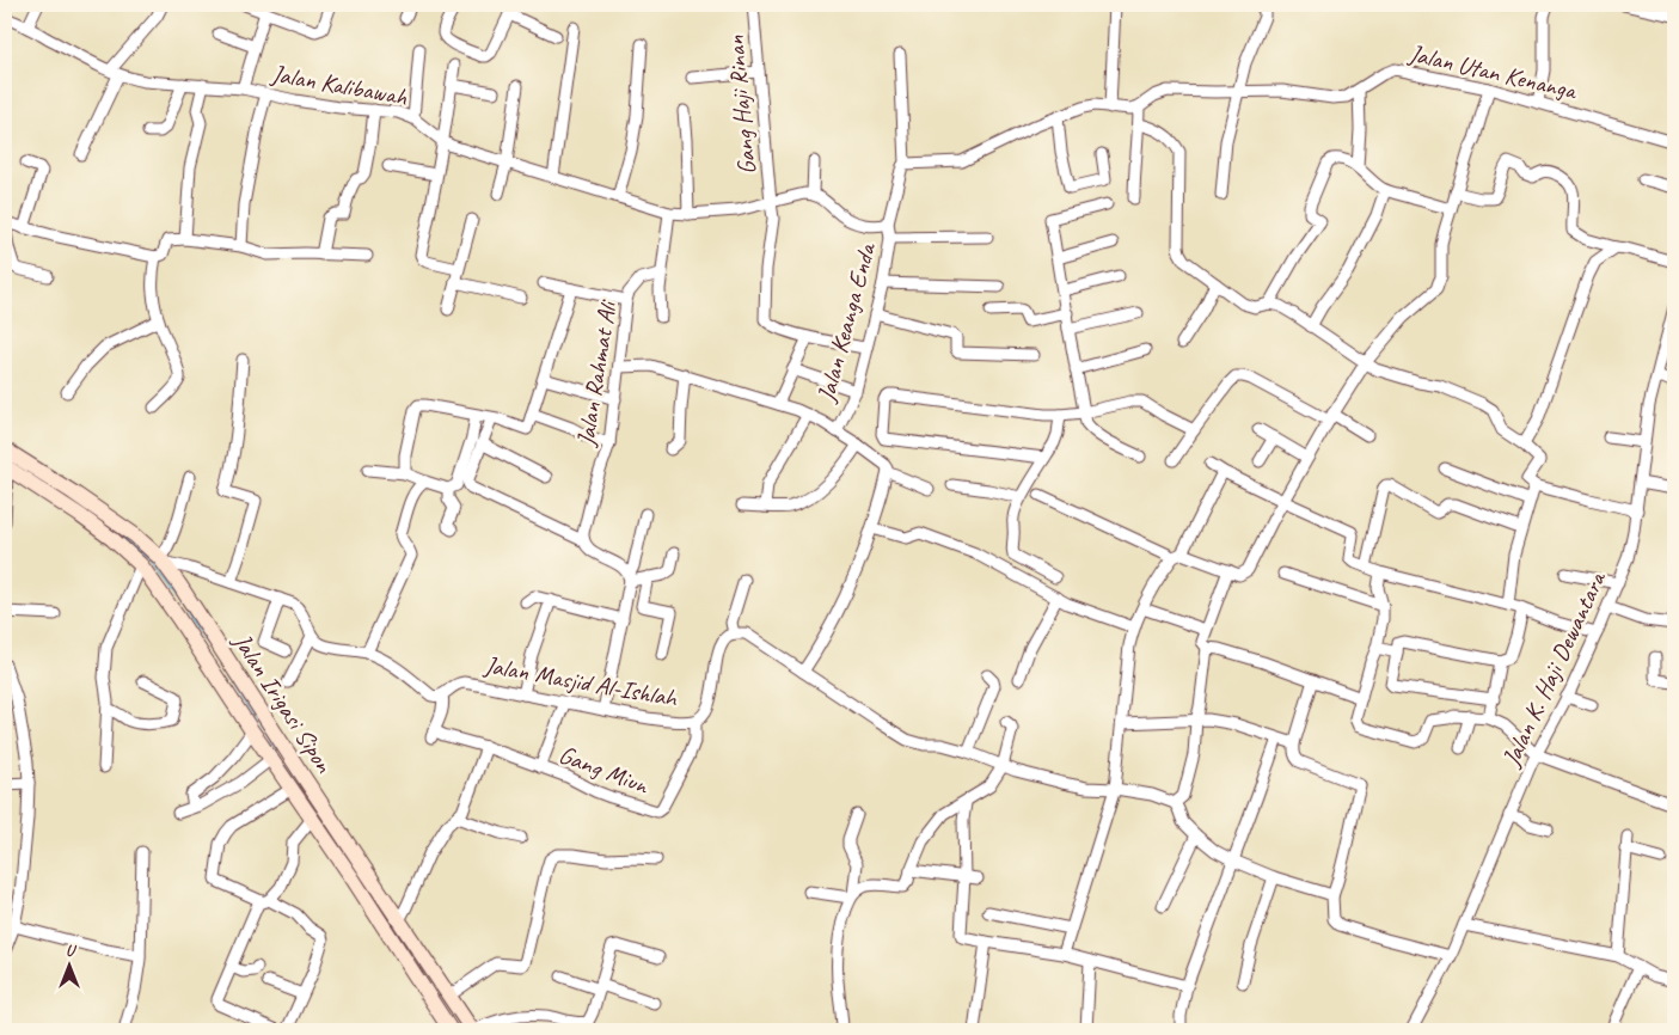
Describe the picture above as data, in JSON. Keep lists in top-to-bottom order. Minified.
{"streets":{"street":["Jalan Utan Kenanga","Jalan Kalibawah","Gang Haji Rinan","Jalan Keanga Enda","Jalan Rahmat Ali","Jalan K. Haji Dewantara","Jalan Masjid Al-Ishlah","Jalan Irigasi Sipon","Gang Miun"]},"crossings":[["Jalan Kalibawah","Gang Haji Rinan"],["Jalan Masjid Al-Ishlah","Gang Miun"]],"north":"top"}
